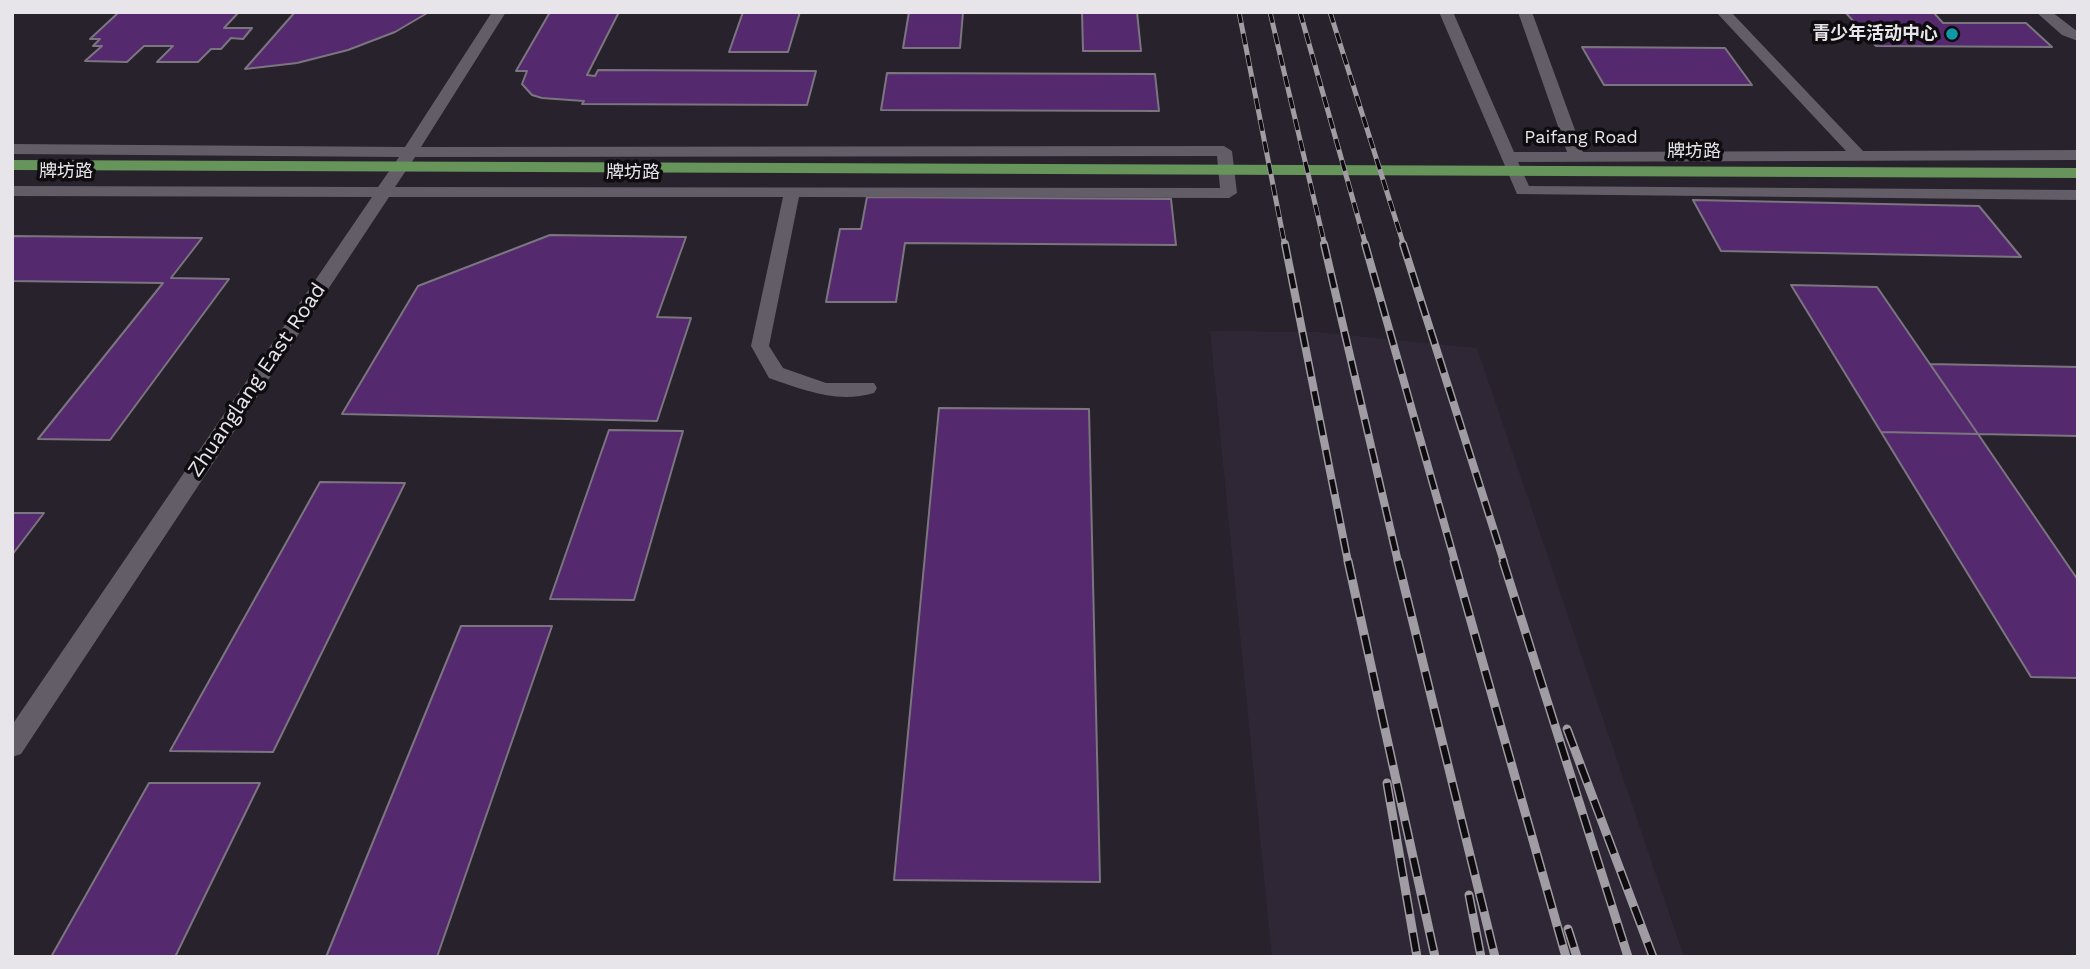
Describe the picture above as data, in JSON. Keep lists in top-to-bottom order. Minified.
{"streets":{"main road":["牌坊路"],"street":["Paifang Road","Zhuanglang East Road"]},"crossings":[["牌坊路","Zhuanglang East Road"]],"places":["青少年活动中心"]}
